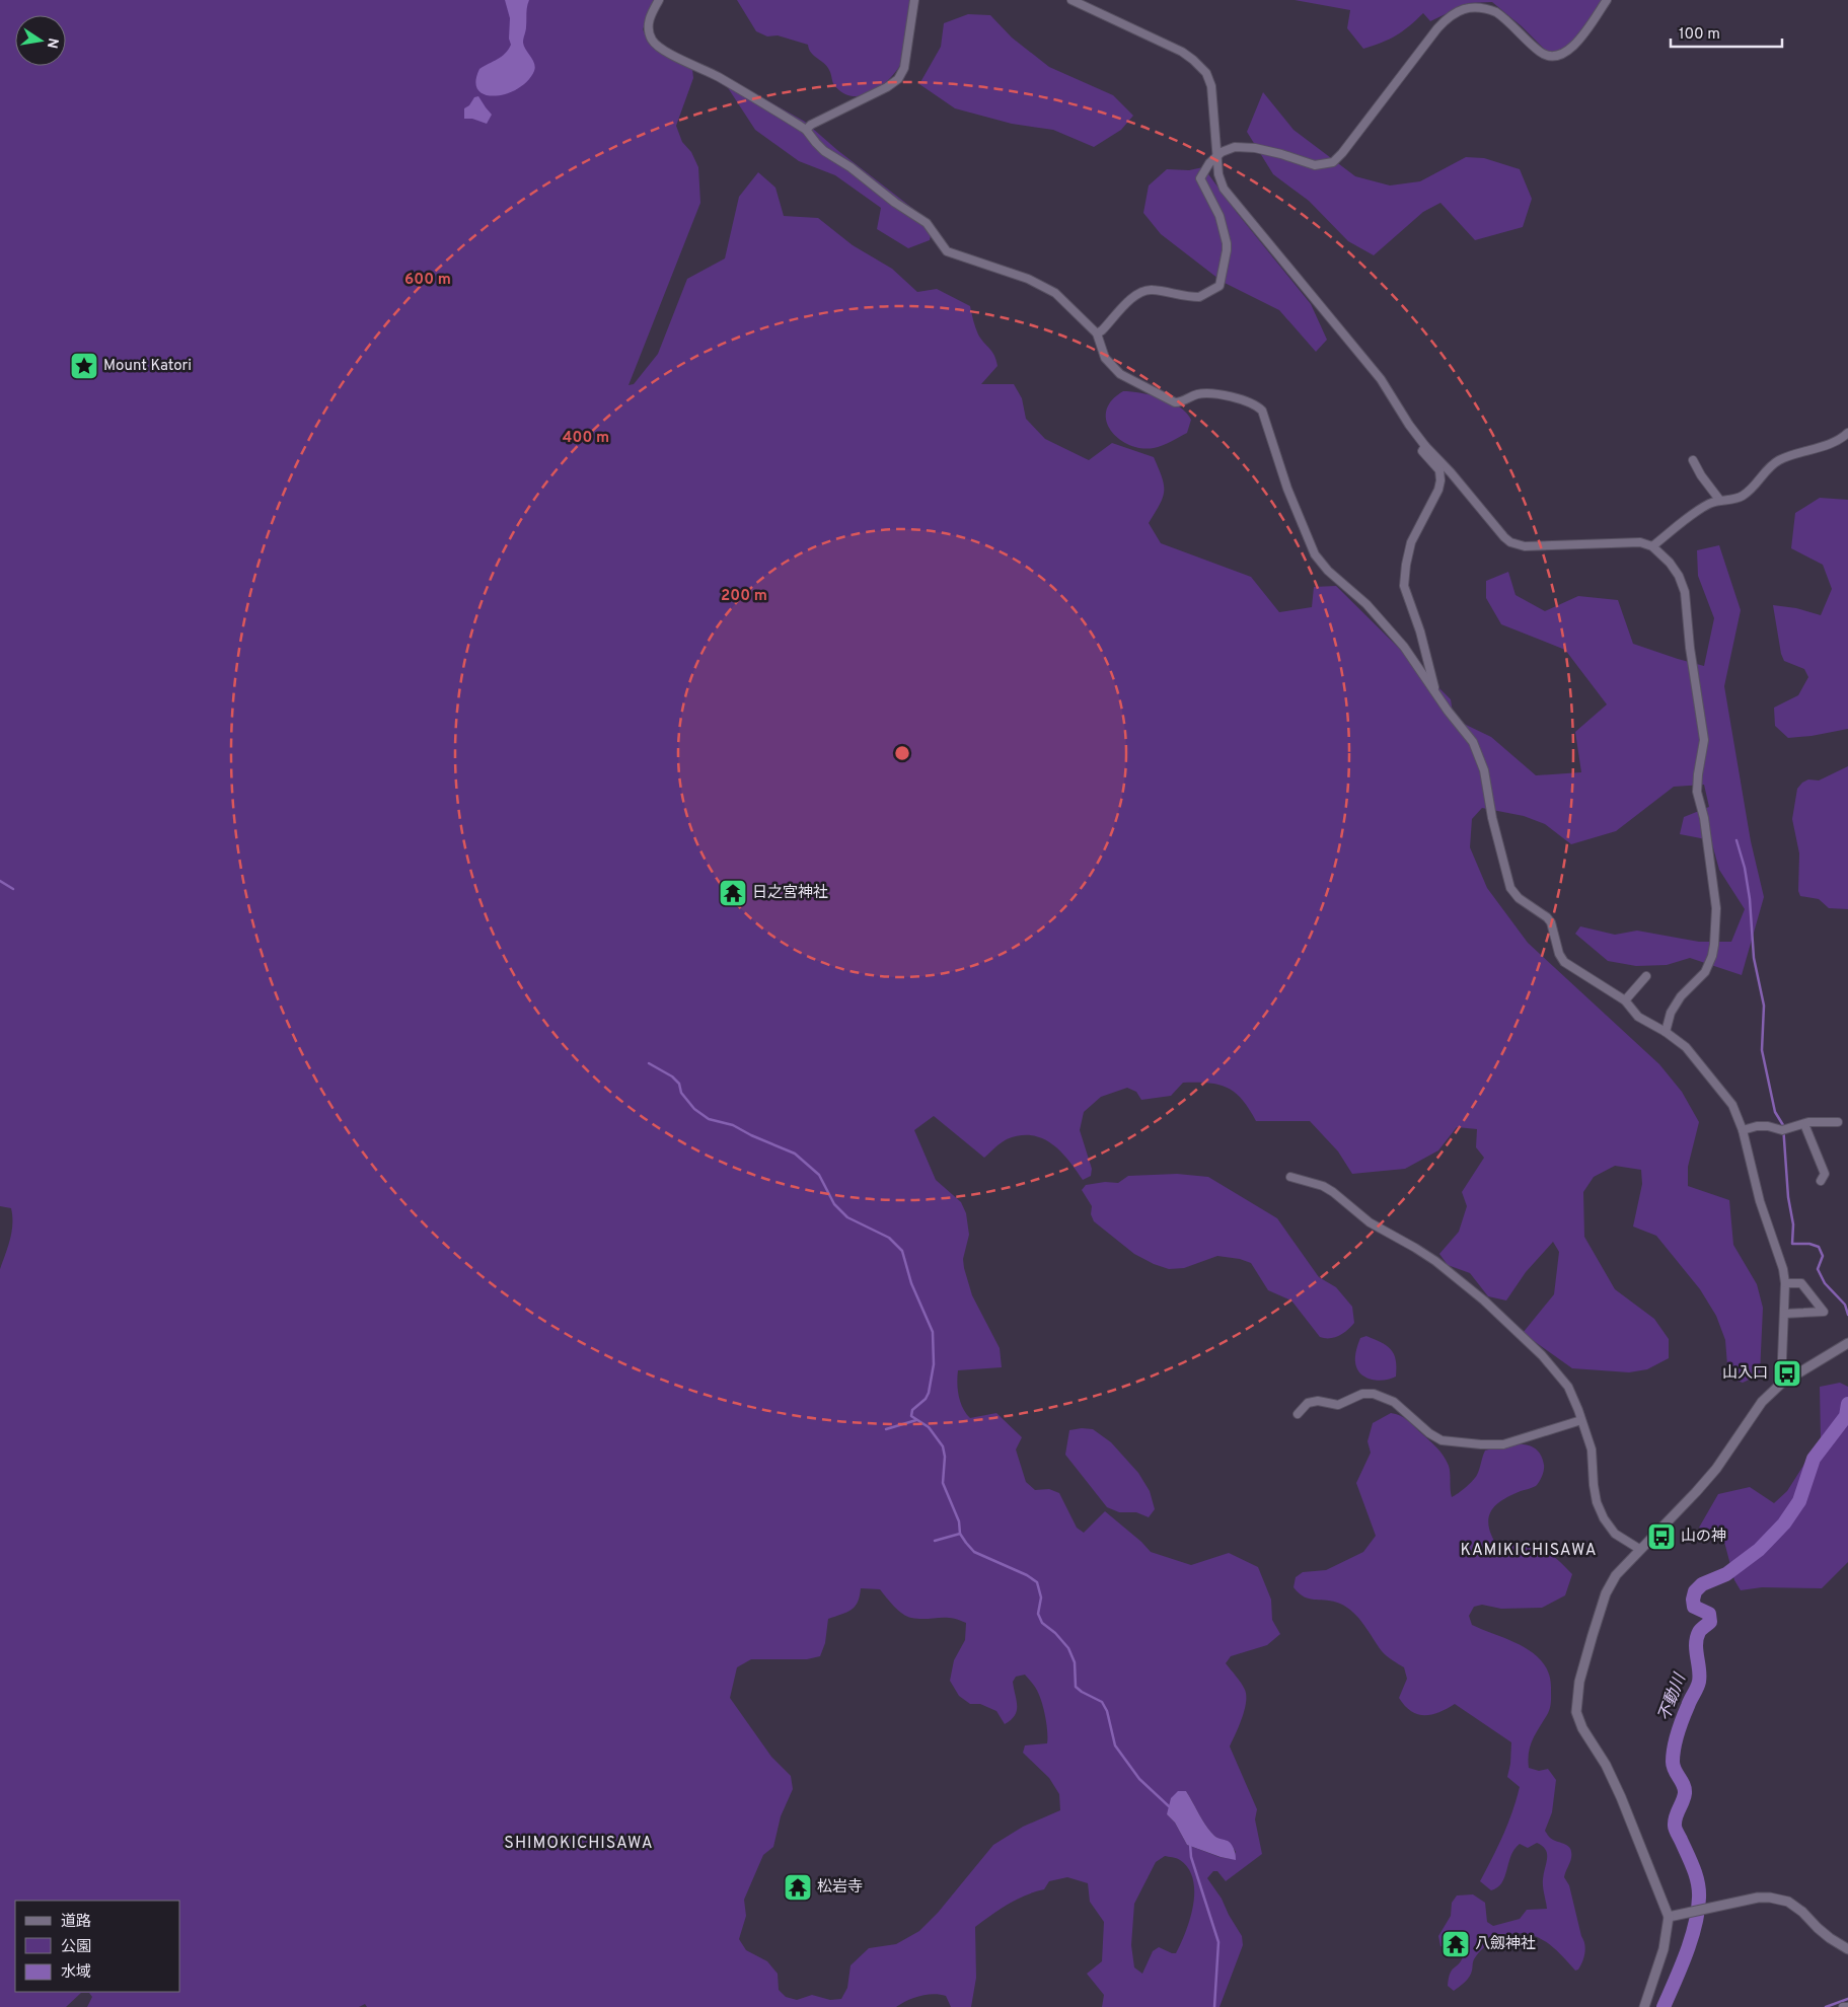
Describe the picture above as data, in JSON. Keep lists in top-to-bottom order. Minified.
{"districts":["KAMIKICHISAWA","SHIMOKICHISAWA"],"water":["不動川"],"places":{"place":["Mount Katori"],"temple":["日之宮神社","松岩寺","八劔神社"],"bus stop":["山入口","山の神"]},"legend":["道路","公園","水域"],"scale_bar":"100 m","north":"right","rings":["600 m","400 m","200 m"]}
